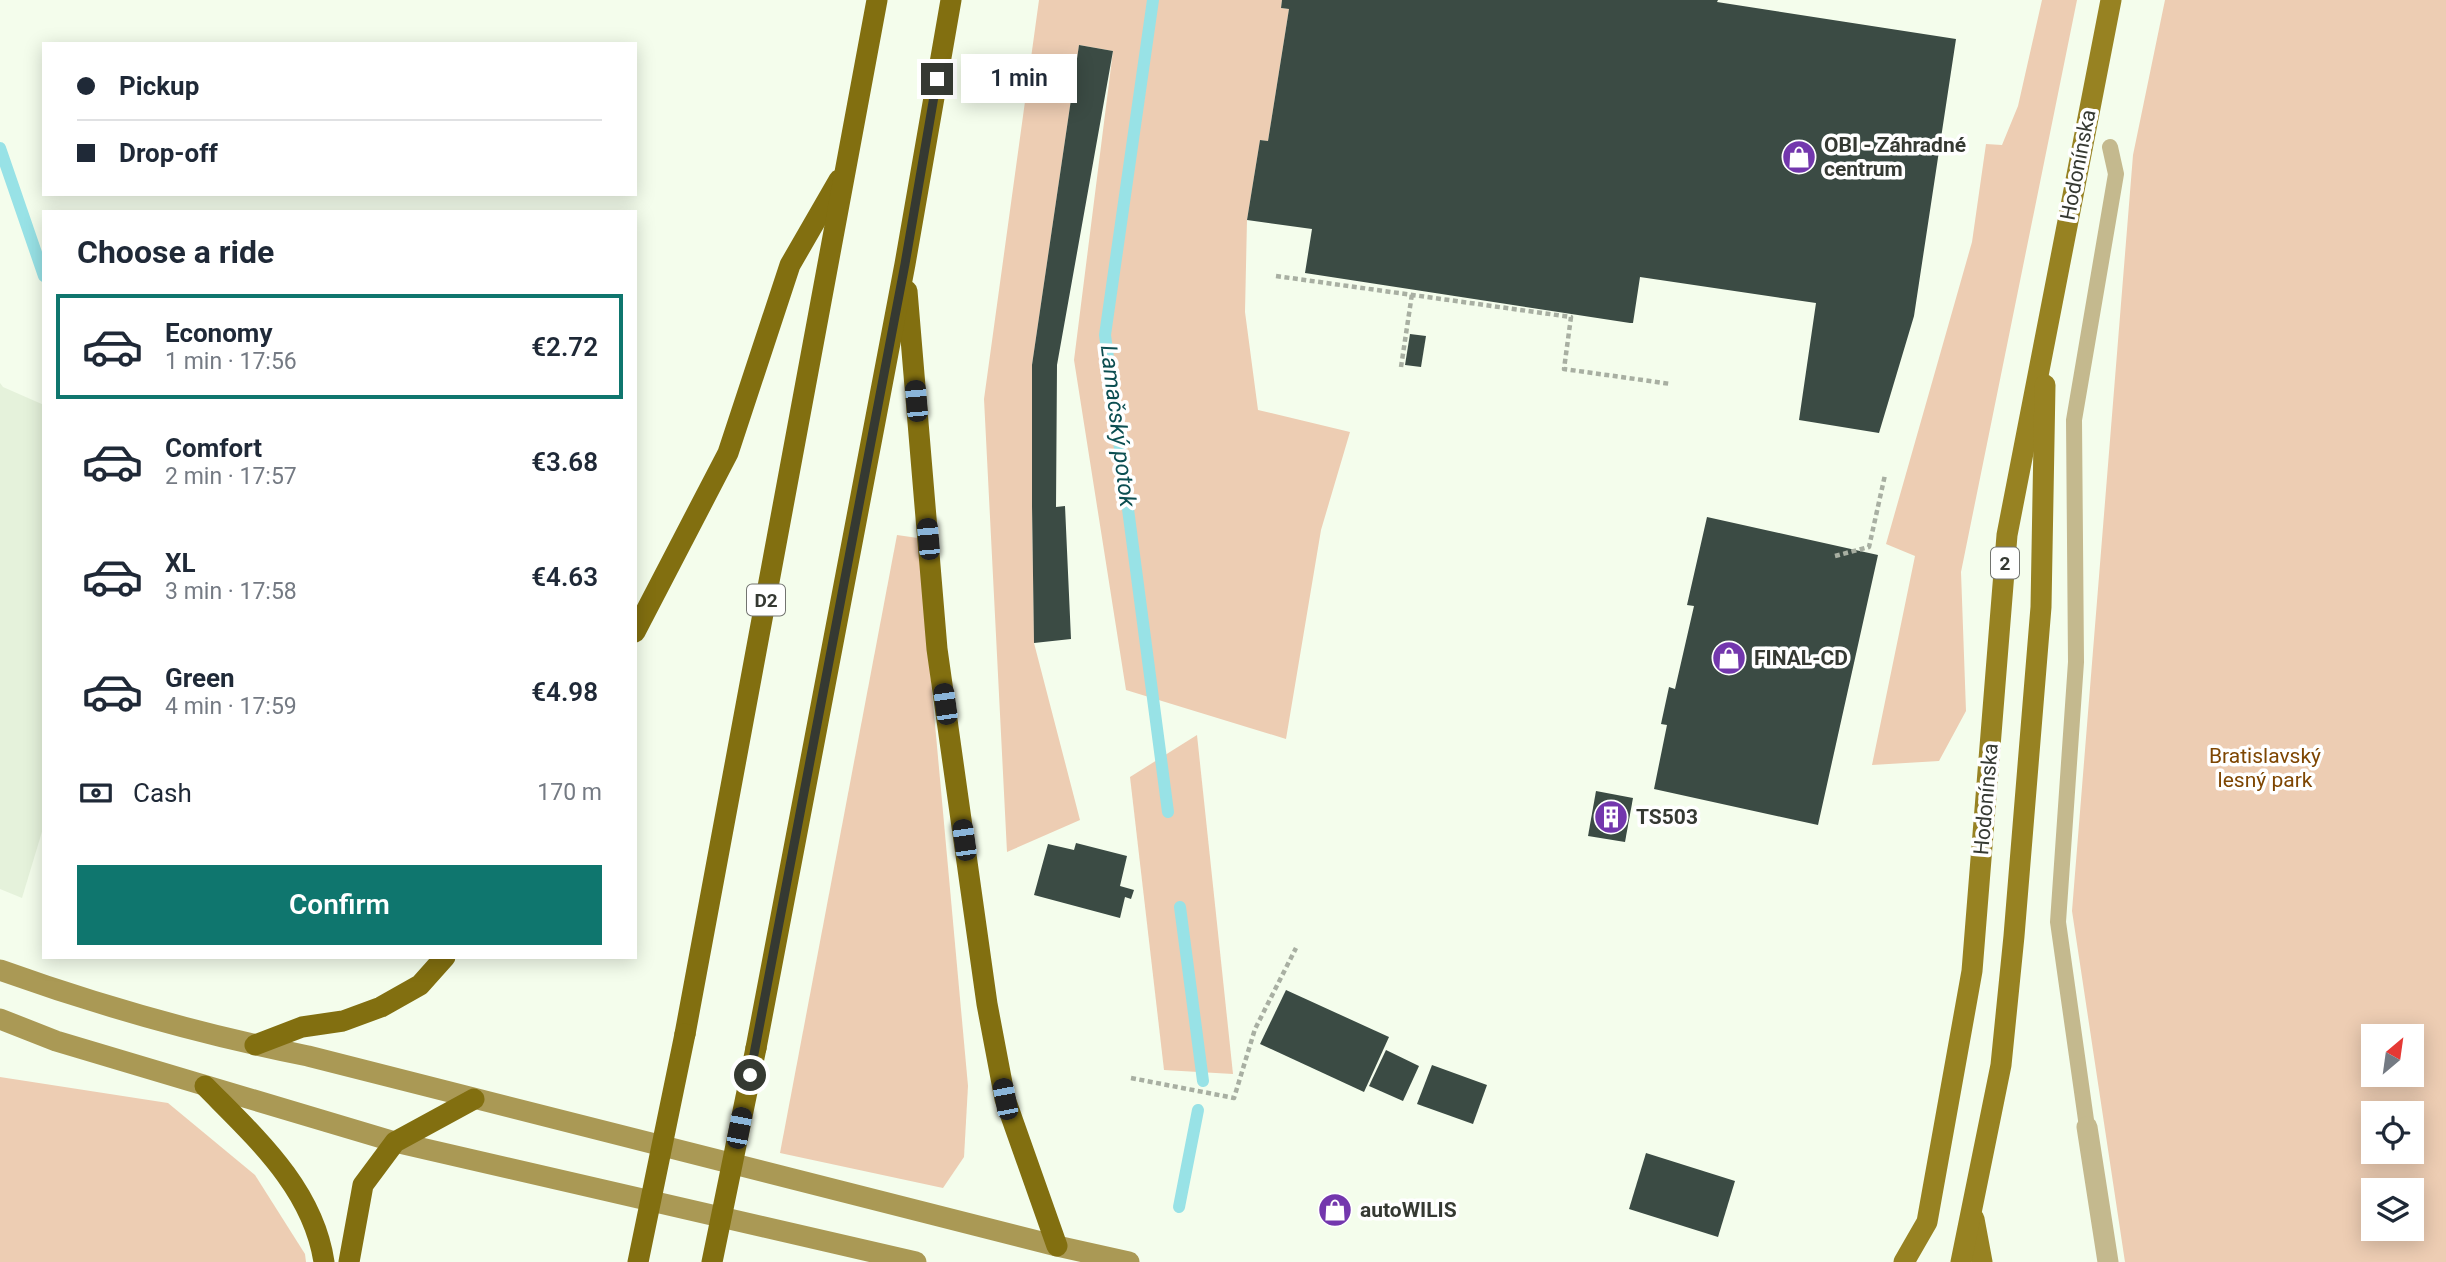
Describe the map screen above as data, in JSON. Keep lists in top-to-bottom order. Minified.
{"streets":{"highway":["D2"],"main road":["Hodonínska","2"]},"water":["Lamačský potok"],"parks":["Bratislavský lesný park"],"places":{"shop":["OBI - Záhradné centrum","FINAL-CD","autoWILIS"],"building":["TS503"]},"north":"top right","page":{"banner":["Pickup","Drop-off"],"bubble":"1 min","heading":"Choose a ride","list":[{"name":"Economy","note":"1 min · 17:56","value":"€2.72"},{"name":"Comfort","note":"2 min · 17:57","value":"€3.68"},{"name":"XL","note":"3 min · 17:58","value":"€4.63"},{"name":"Green","note":"4 min · 17:59","value":"€4.98"}],"pay":["Cash","170 m"],"buttons":"Confirm"}}
